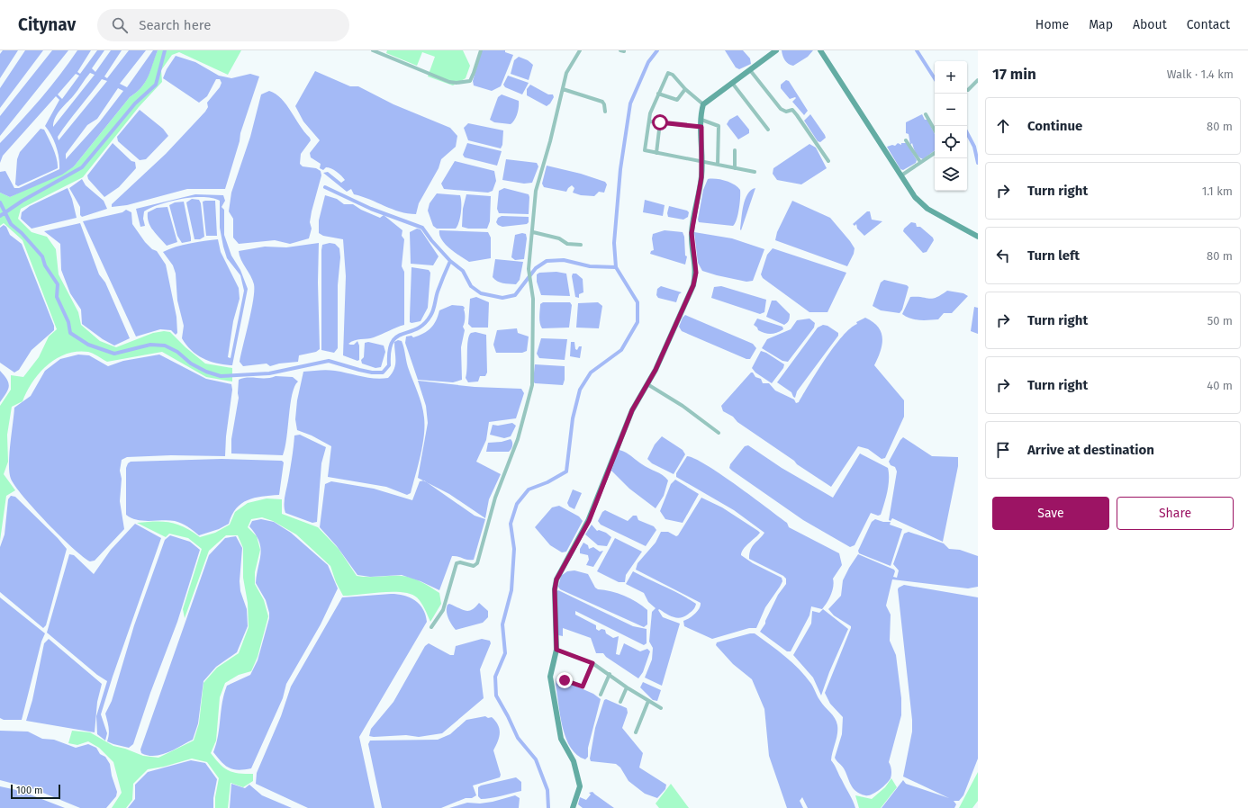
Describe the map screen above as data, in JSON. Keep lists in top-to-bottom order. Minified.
{"scale_bar":"100 m","page":{"header":"Citynav","search":"Search here","nav":["Home","Map","About","Contact"],"heading":["17 min","Walk · 1.4 km"],"map_buttons":["+","−"],"list":[["Continue","80 m"],["Turn right","1.1 km"],["Turn left","80 m"],["Turn right","50 m"],["Turn right","40 m"],"Arrive at destination"],"buttons":["Save","Share"],"scale":"100 m"}}
